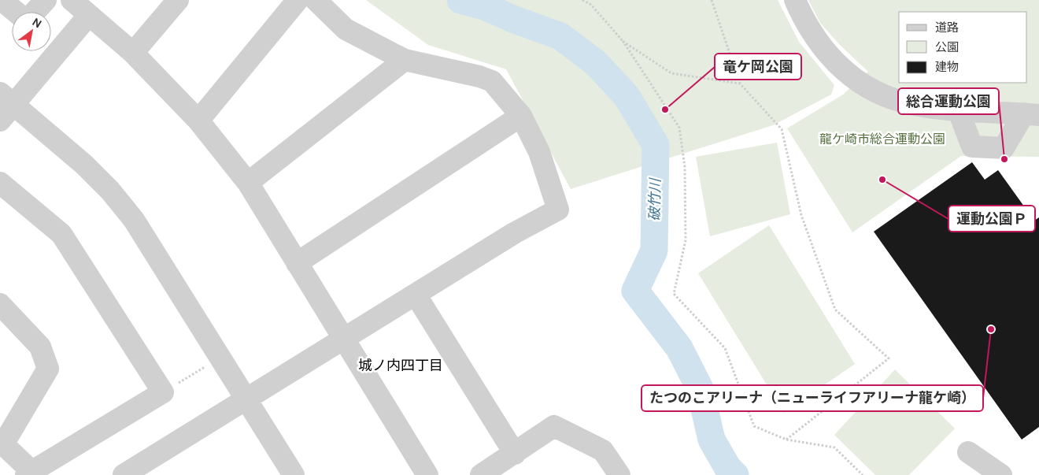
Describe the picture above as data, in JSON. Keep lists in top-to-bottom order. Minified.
{"districts":["城ノ内四丁目"],"water":["破竹川"],"parks":["龍ケ崎市総合運動公園"],"places":["竜ケ岡公園","総合運動公園","運動公園Ｐ","たつのこアリーナ（ニューライフアリーナ龍ケ崎）"],"legend":["道路","公園","建物"],"north":"top right"}
